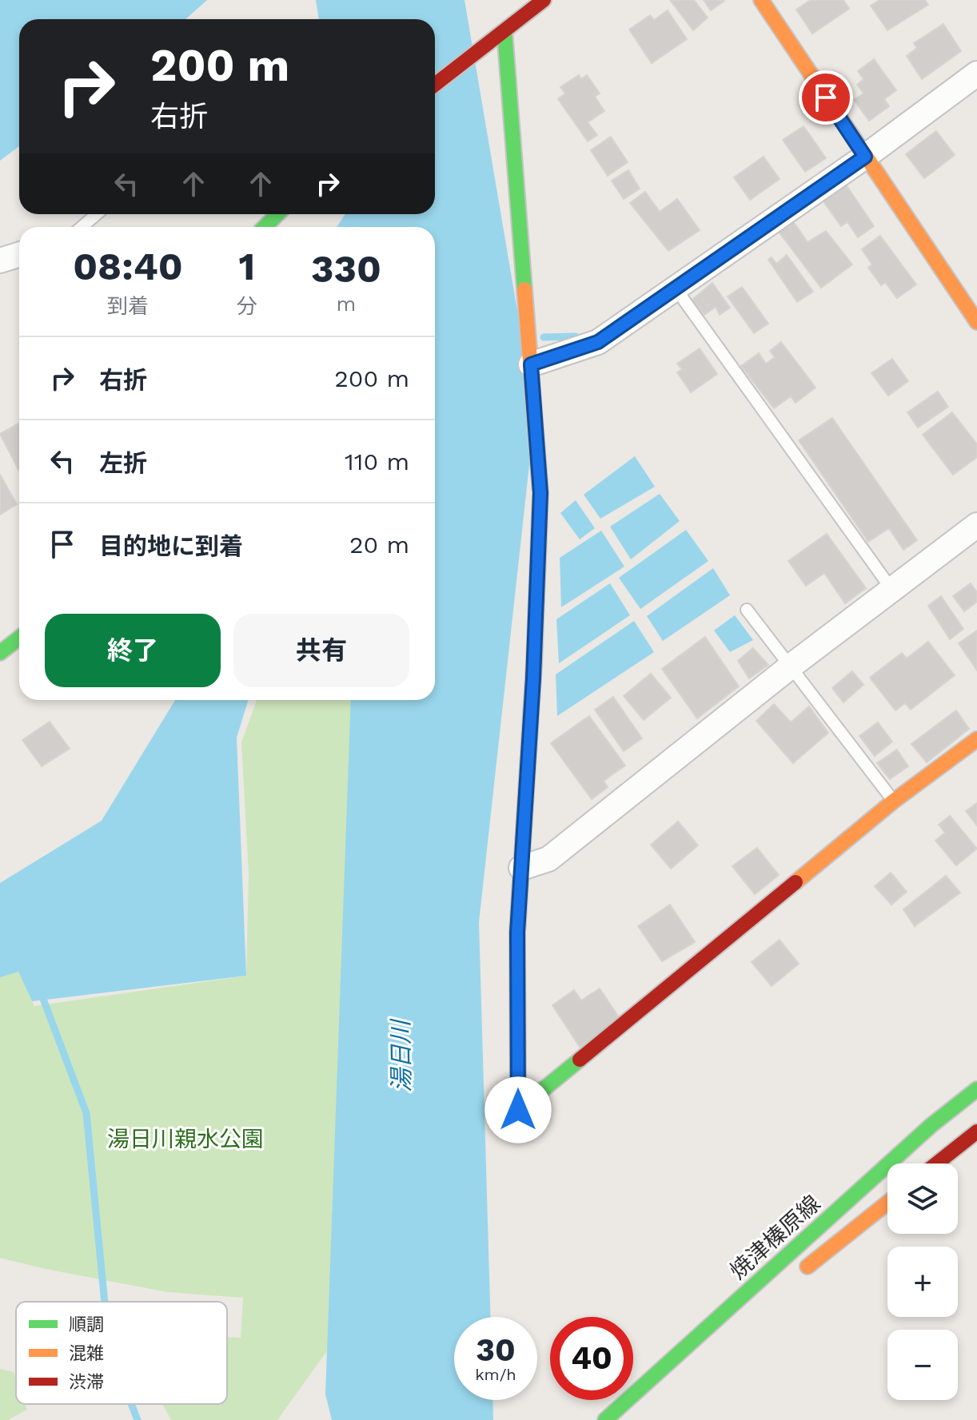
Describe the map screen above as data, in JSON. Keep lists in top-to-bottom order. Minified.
{"streets":{"street":["焼津榛原線"]},"water":["湯日川"],"parks":["湯日川親水公園"],"legend":["順調","混雑","渋滞"],"page":{"turn":["200 m","右折"],"eta":["08:40","到着","1","分","330","m"],"list":[{"name":"右折","value":"200 m"},{"name":"左折","value":"110 m"},{"name":"目的地に到着","value":"20 m"}],"buttons":["終了","共有"],"map_buttons":["+","−"],"speed":"30 km/h","limit":"40"}}
